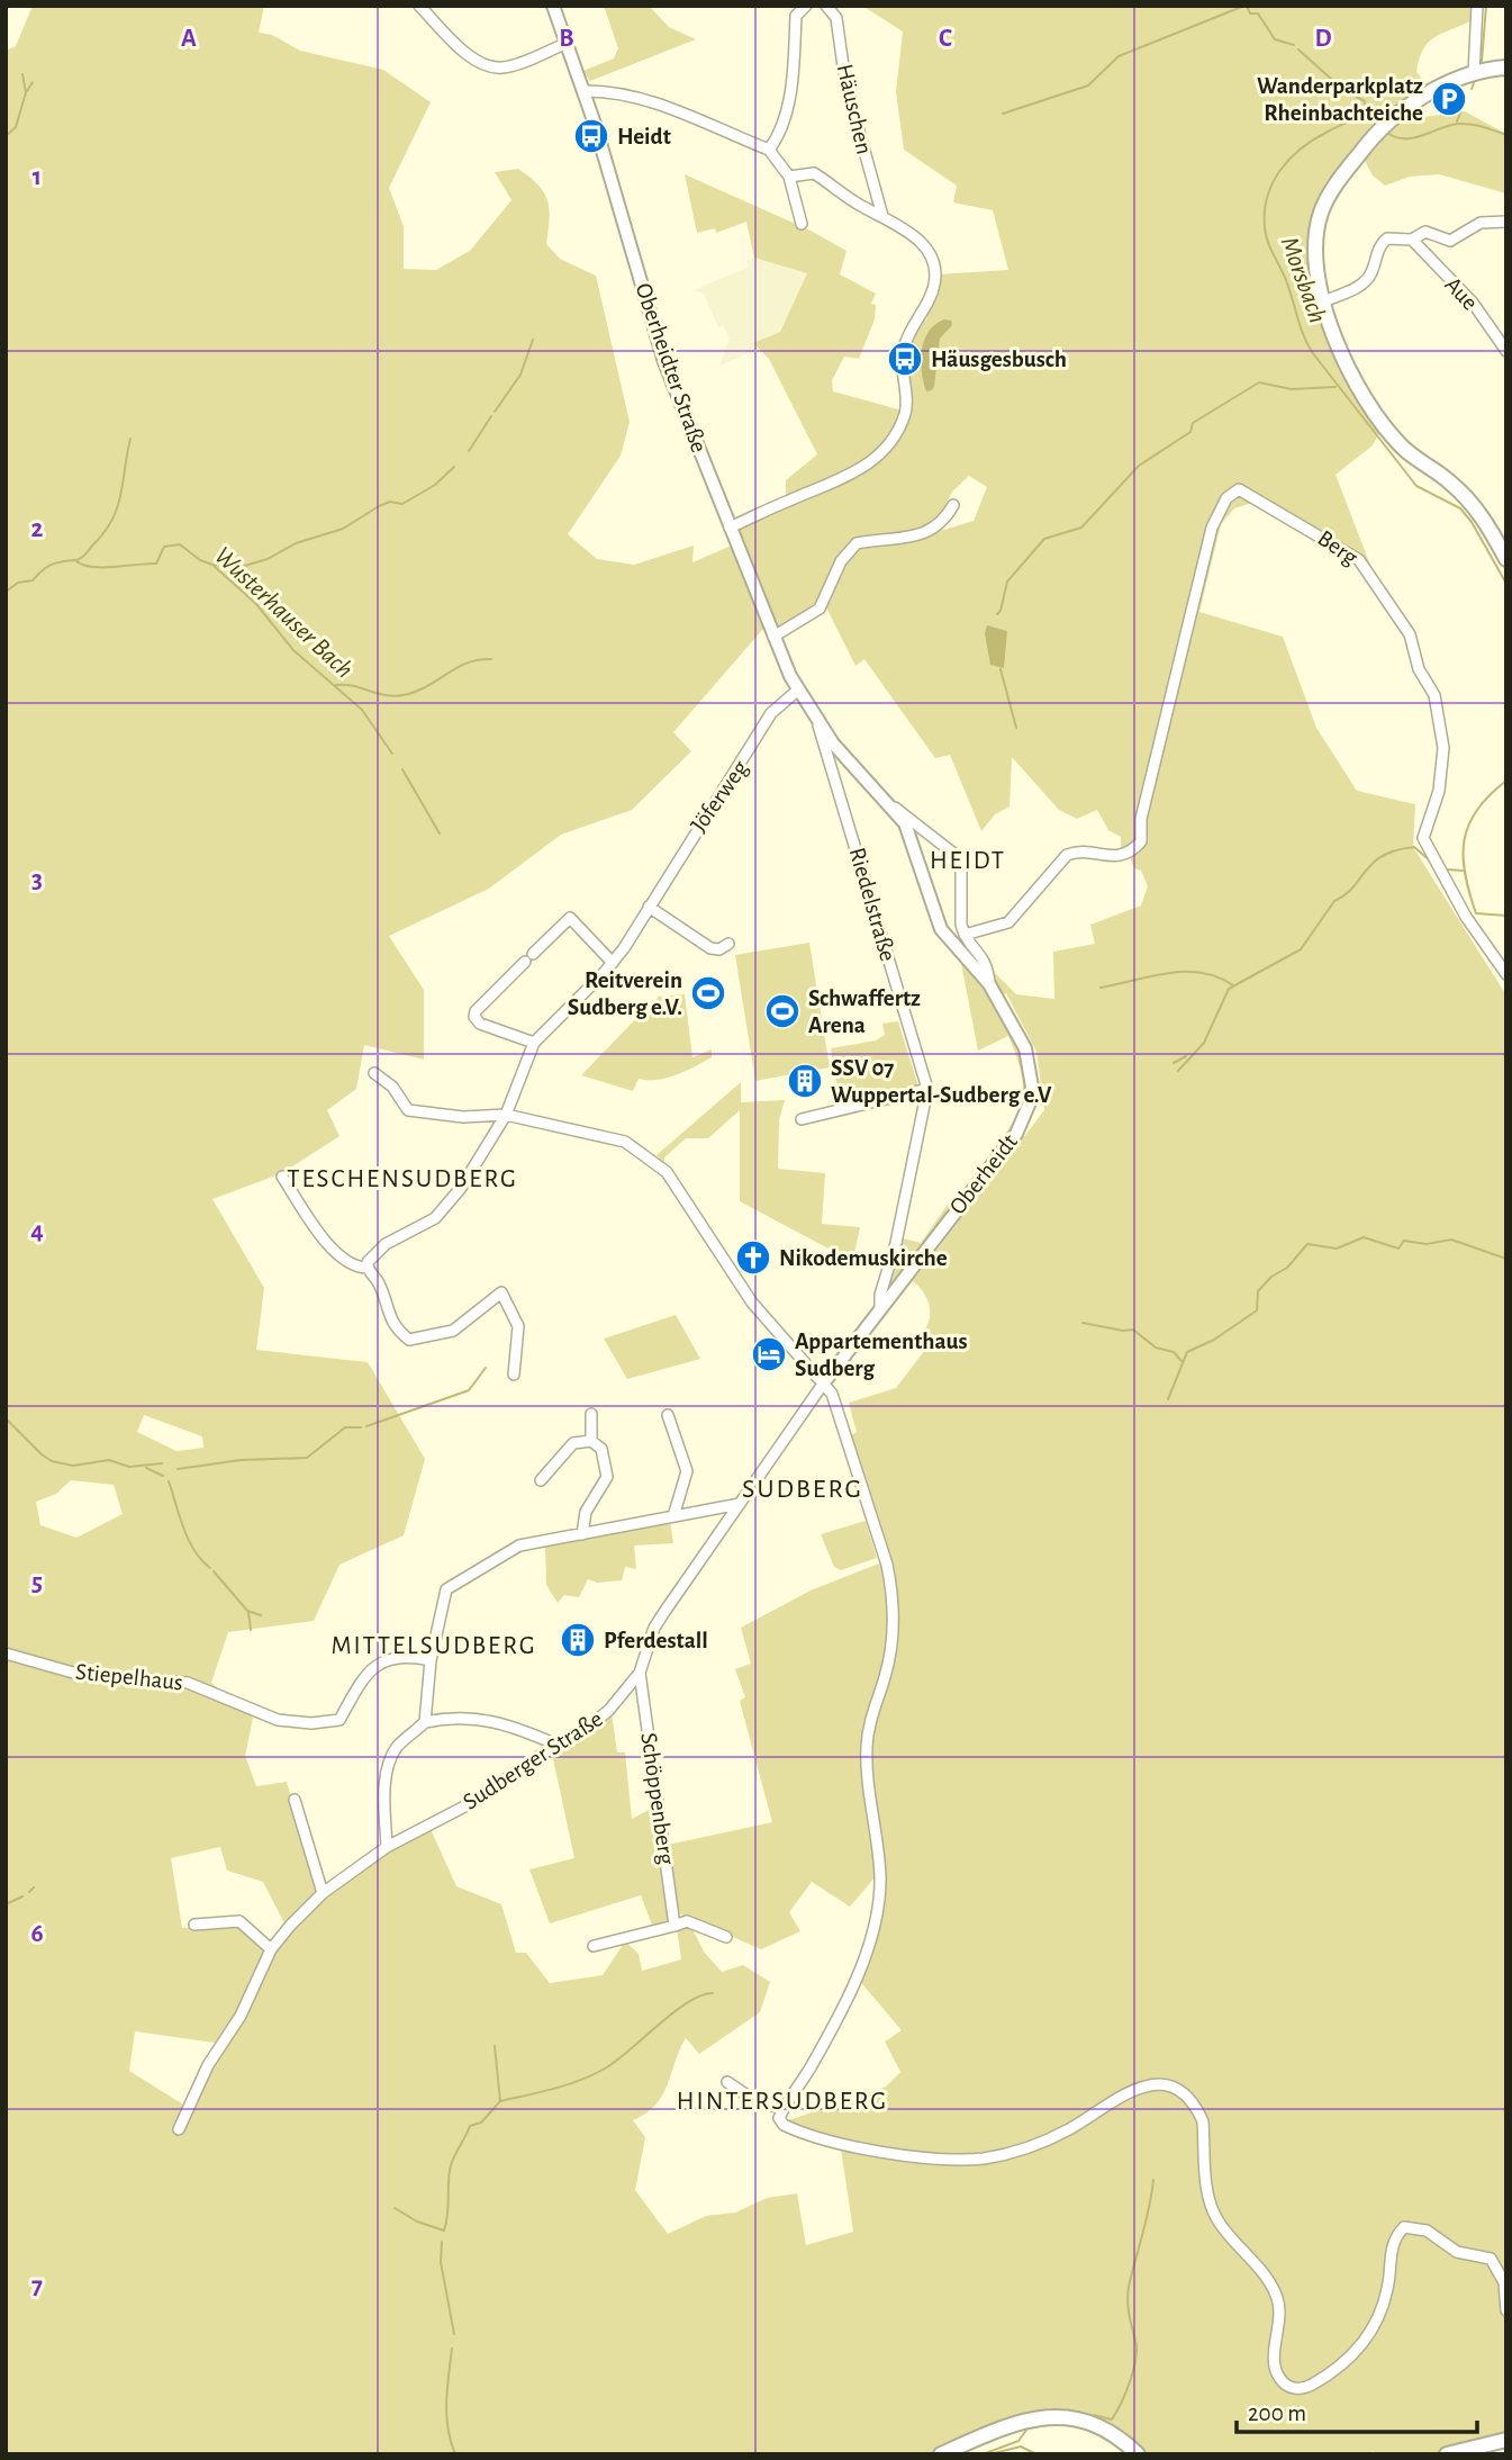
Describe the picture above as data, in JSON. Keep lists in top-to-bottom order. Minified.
{"streets":{"street":["Häuschen","Aue","Oberheidter Straße","Berg","Jöferweg","Riedelstraße","Oberheidt","Stiepelhaus","Sudberger Straße","Schöppenberg"]},"crossings":[["Oberheidter Straße","Jöferweg"],["Oberheidter Straße","Riedelstraße"],["Oberheidter Straße","Oberheidt"],["Berg","Oberheidt"],["Riedelstraße","Oberheidt"],["Oberheidt","Sudberger Straße"],["Sudberger Straße","Schöppenberg"]],"districts":["HEIDT","TESCHENSUDBERG","SUDBERG","MITTELSUDBERG","HINTERSUDBERG"],"water":["Morsbach","Wusterhauser Bach"],"places":{"parking":["Wanderparkplatz Rheinbachteiche"],"bus stop":["Heidt","Häusgesbusch"],"sports":["Reitverein Sudberg e.V.","Schwaffertz Arena"],"building":["SSV 07 Wuppertal-Sudberg e.V","Pferdestall"],"church":["Nikodemuskirche"],"hotel":["Appartementhaus Sudberg"]},"scale_bar":"200 m","grid":{"columns":["A","B","C","D"],"rows":["1","2","3","4","5","6","7"]}}
